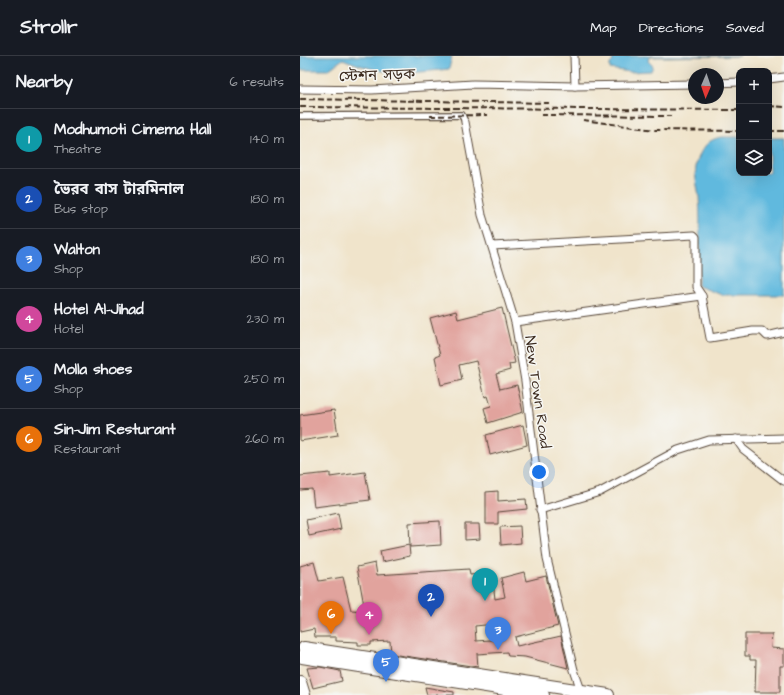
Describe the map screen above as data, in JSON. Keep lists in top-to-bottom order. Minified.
{"streets":{"street":["স্টেশন সড়ক","New Town Road"]},"north":"bottom","page":{"header":"Strollr","nav":["Map","Directions","Saved"],"heading":["Nearby","6 results"],"map_buttons":["+","−"],"list":[{"mark":"1","name":"Modhumoti Cimema Hall","note":"Theatre","value":"140 m"},{"mark":"2","name":"ভৈরব বাস টারমিনাল","note":"Bus stop","value":"180 m"},{"mark":"3","name":"Walton","note":"Shop","value":"180 m"},{"mark":"4","name":"Hotel Al-Jihad","note":"Hotel","value":"230 m"},{"mark":"5","name":"Molla shoes","note":"Shop","value":"250 m"},{"mark":"6","name":"Sin-Jim Resturant","note":"Restaurant","value":"260 m"}],"pins":["1","2","6","4","3","5"]}}
